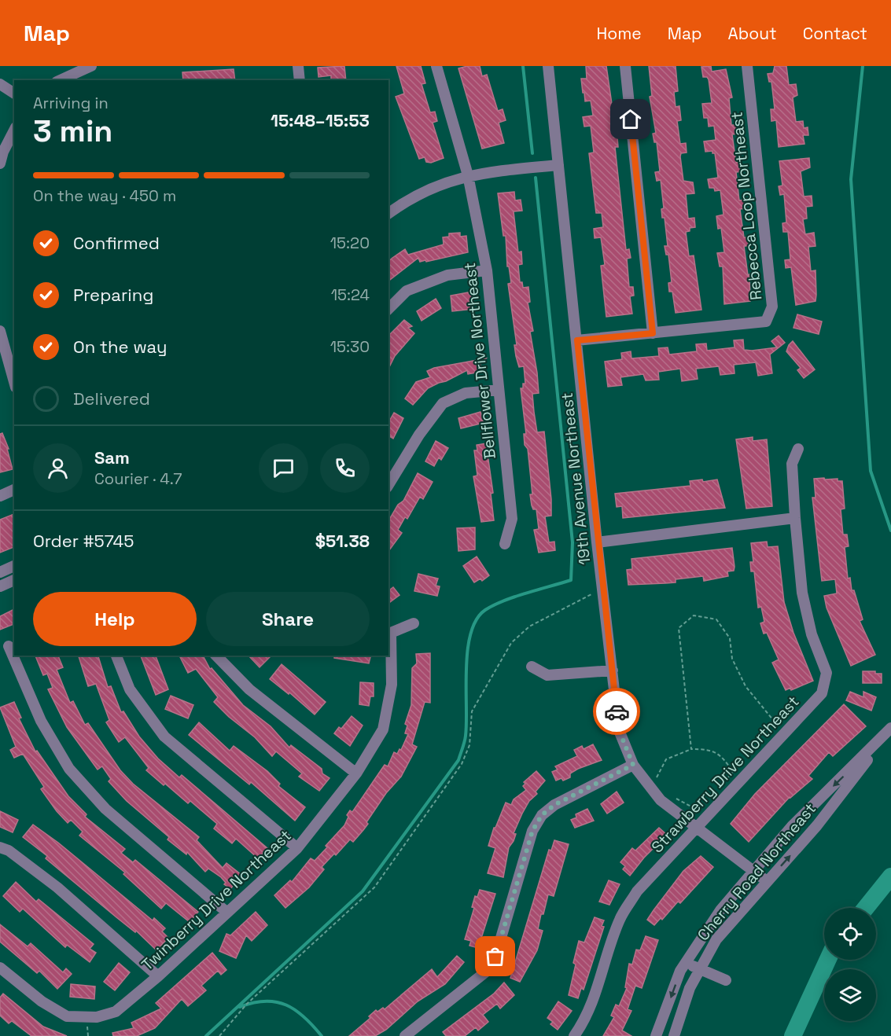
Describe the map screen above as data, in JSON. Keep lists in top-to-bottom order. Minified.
{"streets":{"street":["Rebecca Loop Northeast","Bellflower Drive Northeast","19th Avenue Northeast","Strawberry Drive Northeast","Cherry Road Northeast","Twinberry Drive Northeast"]},"crossings":[["Rebecca Loop Northeast","19th Avenue Northeast"],["19th Avenue Northeast","Strawberry Drive Northeast"],["19th Avenue Northeast","Cherry Road Northeast"]],"page":{"header":"Map","nav":["Home","Map","About","Contact"],"heading":["3 min","Arriving in","15:48–15:53"],"panel":["Sam","Courier · 4.7","Order #5745","$51.38"],"bar":"On the way · 450 m","list":[["Confirmed","15:20"],["Preparing","15:24"],["On the way","15:30"],"Delivered"],"buttons":["Help","Share"]}}
